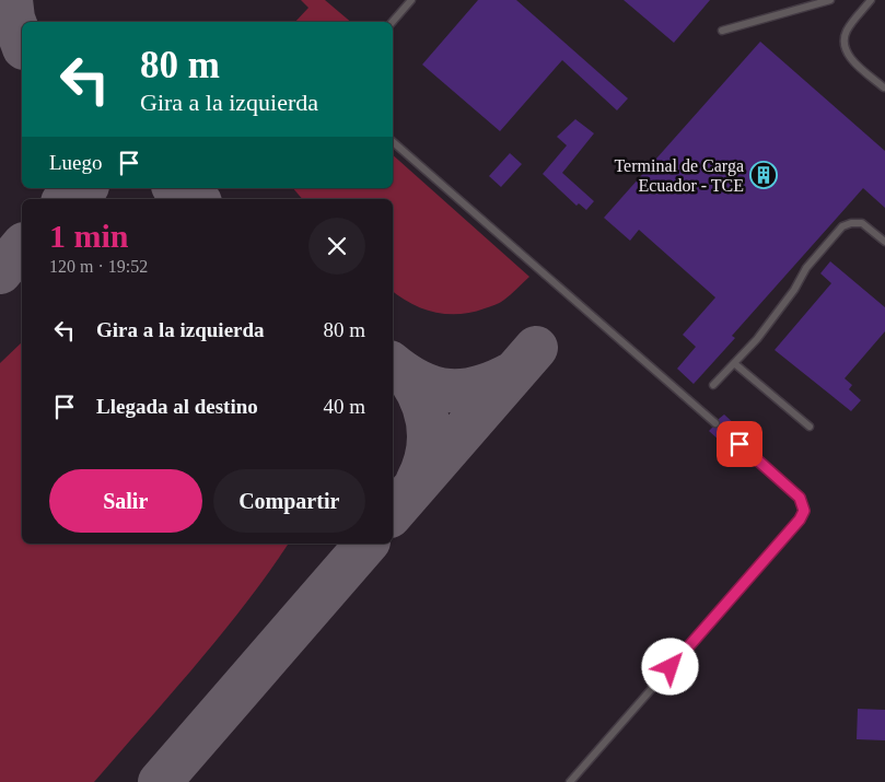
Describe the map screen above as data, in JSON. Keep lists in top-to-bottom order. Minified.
{"places":{"building":["Terminal de Carga Ecuador - TCE"]},"page":{"turn":["80 m","Gira a la izquierda"],"then":"Luego","heading":["1 min","120 m · 19:52"],"list":[{"name":"Gira a la izquierda","value":"80 m"},{"name":"Llegada al destino","value":"40 m"}],"buttons":["Salir","Compartir"]}}
